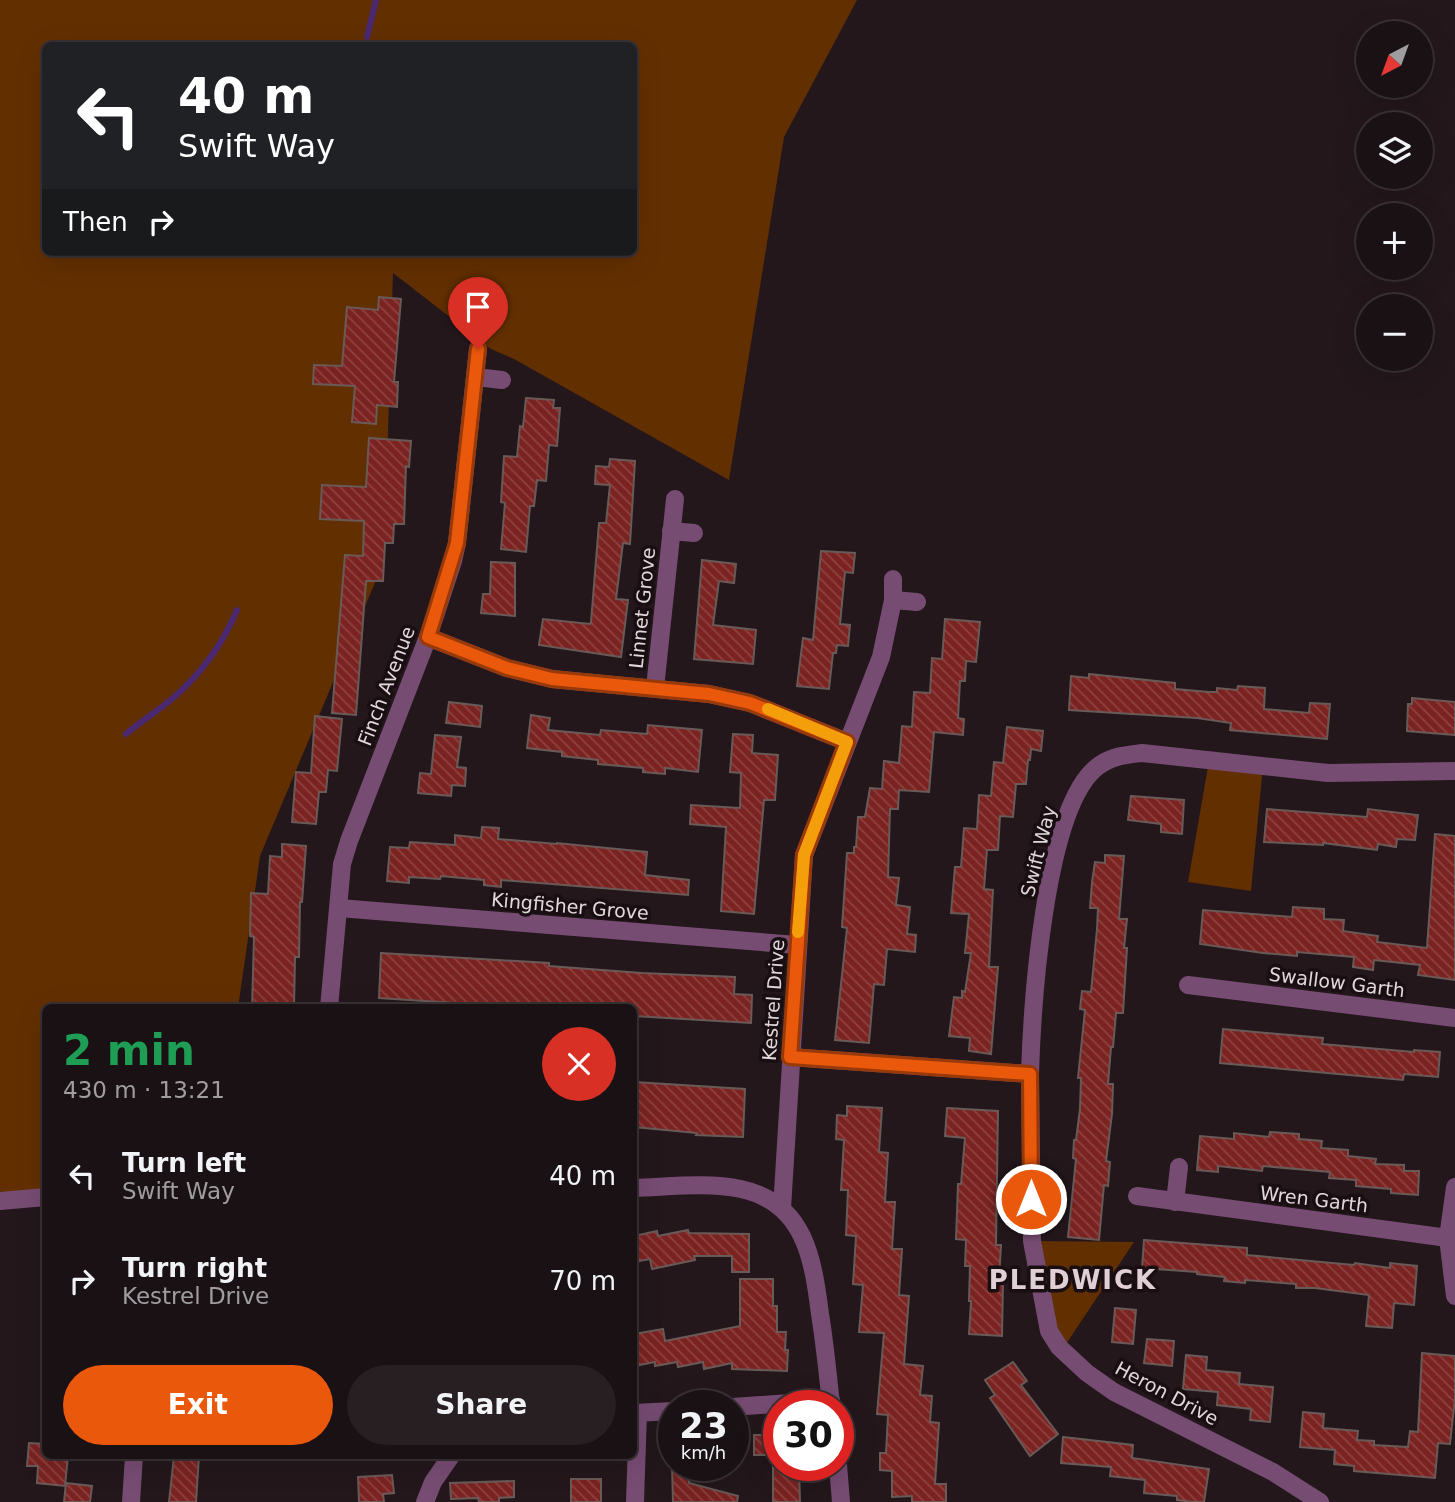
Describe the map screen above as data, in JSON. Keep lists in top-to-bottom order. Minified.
{"streets":{"street":["Linnet Grove","Finch Avenue","Swift Way","Kingfisher Grove","Swallow Garth","Kestrel Drive","Wren Garth","Heron Drive"]},"crossings":[["Linnet Grove","Finch Avenue"],["Linnet Grove","Kestrel Drive"],["Finch Avenue","Kingfisher Grove"],["Swift Way","Heron Drive"],["Kingfisher Grove","Kestrel Drive"]],"districts":["PLEDWICK"],"north":"bottom left","page":{"map_buttons":["+","−"],"turn":["40 m","Swift Way"],"then":"Then","heading":["2 min","430 m · 13:21"],"list":[{"name":"Turn left","note":"Swift Way","value":"40 m"},{"name":"Turn right","note":"Kestrel Drive","value":"70 m"}],"buttons":["Exit","Share"],"speed":"23 km/h","limit":"30"}}
